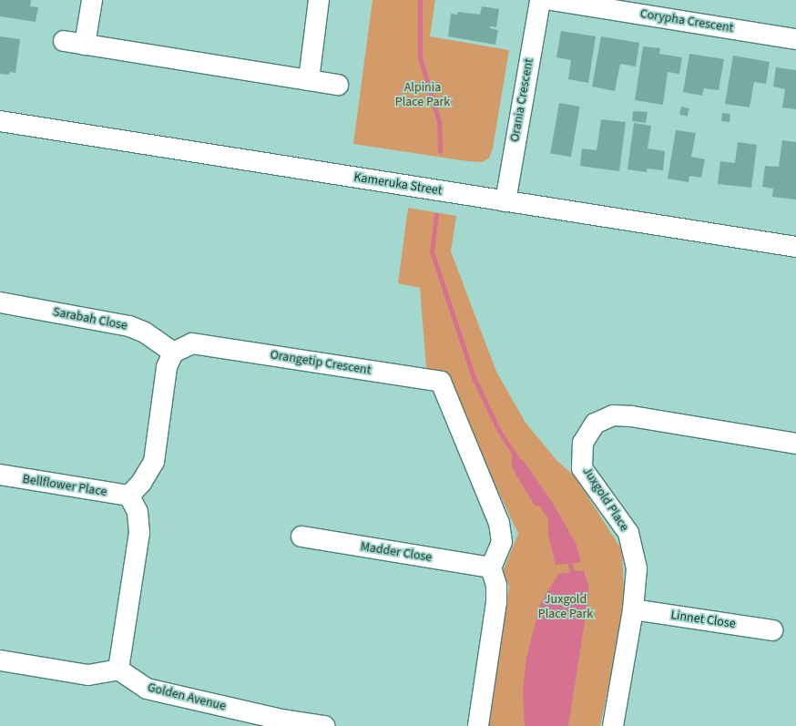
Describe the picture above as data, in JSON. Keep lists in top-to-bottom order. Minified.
{"streets":{"street":["Corypha Crescent","Orania Crescent","Kameruka Street","Sarabah Close","Orangetip Crescent","Bellflower Place","Juxgold Place","Madder Close","Linnet Close","Golden Avenue"]},"crossings":[["Orania Crescent","Kameruka Street"],["Sarabah Close","Orangetip Crescent"],["Orangetip Crescent","Madder Close"],["Juxgold Place","Linnet Close"]],"parks":["Alpinia Place Park","Juxgold Place Park"]}
